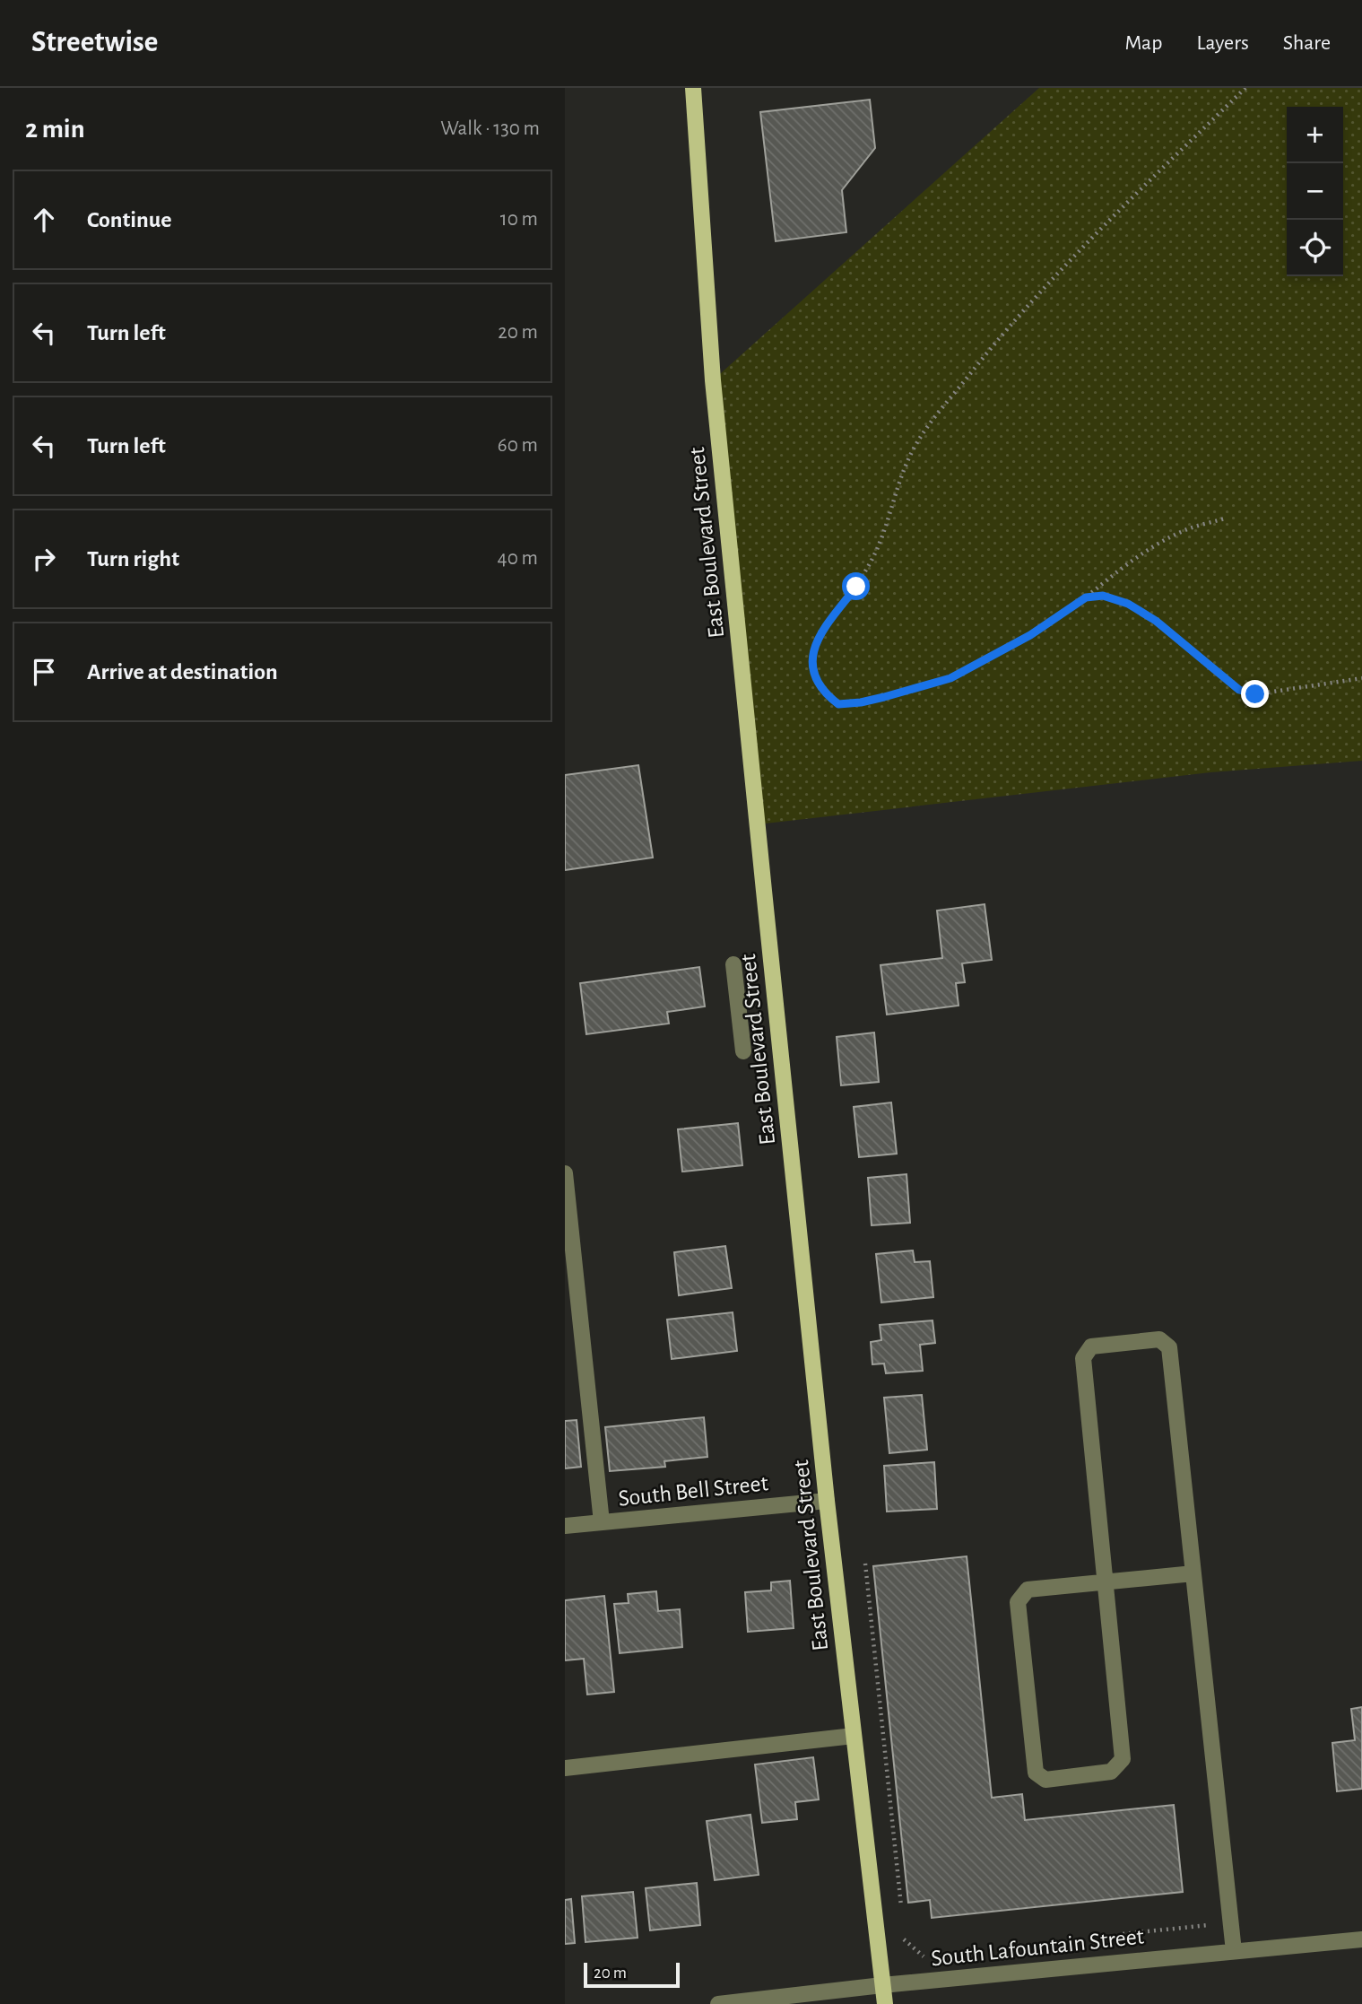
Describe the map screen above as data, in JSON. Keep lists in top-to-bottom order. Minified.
{"streets":{"main road":["East Boulevard Street"],"street":["South Bell Street","South Lafountain Street"]},"crossings":[["East Boulevard Street","South Bell Street"],["East Boulevard Street","South Lafountain Street"]],"scale_bar":"20 m","page":{"header":"Streetwise","nav":["Map","Layers","Share"],"heading":["2 min","Walk · 130 m"],"map_buttons":["+","−"],"list":[["Continue","10 m"],["Turn left","20 m"],["Turn left","60 m"],["Turn right","40 m"],"Arrive at destination"],"scale":"20 m"}}
